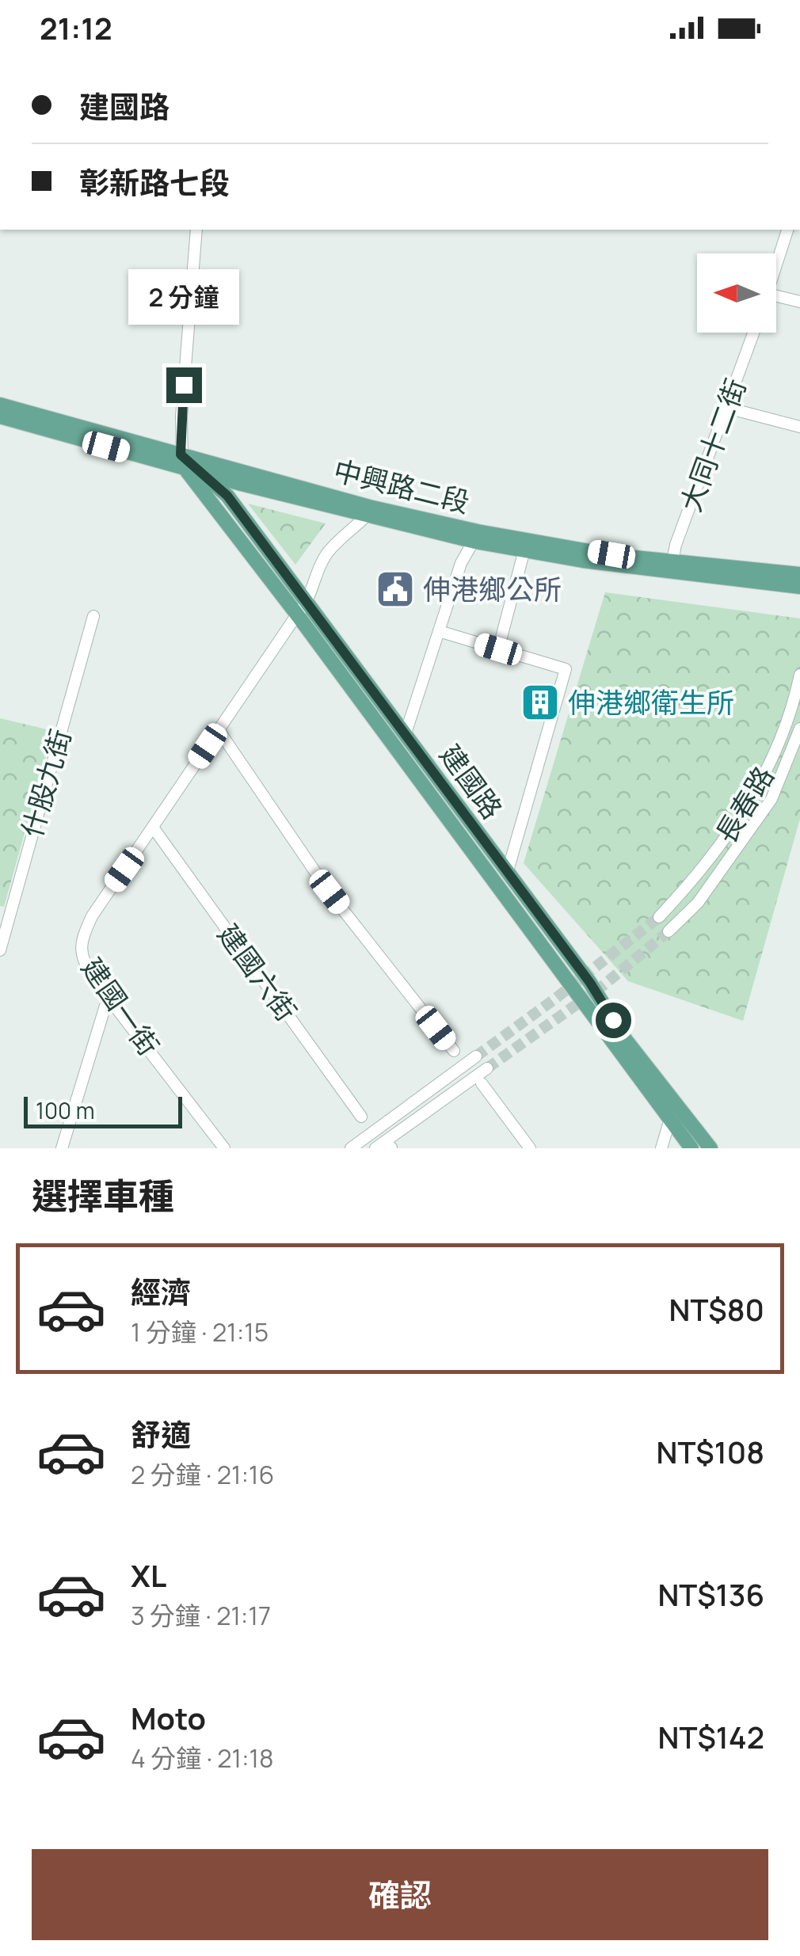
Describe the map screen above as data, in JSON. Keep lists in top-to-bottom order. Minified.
{"streets":{"main road":["中興路二段","建國路"],"street":["大同十二街","什股九街","長春路","建國六街","建國一街"]},"crossings":[["大同十二街","中興路二段"],["中興路二段","建國路"],["中興路二段","建國一街"],["建國路","建國一街"],["建國六街","建國一街"]],"places":{"public building":["伸港鄉公所"],"building":["伸港鄉衛生所"]},"scale_bar":"100 m","north":"left","page":{"status":"21:12","banner":["建國路","彰新路七段"],"bubble":"2 分鐘","scale":"100 m","heading":"選擇車種","list":[{"name":"經濟","note":"1 分鐘 · 21:15","value":"NT$80"},{"name":"舒適","note":"2 分鐘 · 21:16","value":"NT$108"},{"name":"XL","note":"3 分鐘 · 21:17","value":"NT$136"},{"name":"Moto","note":"4 分鐘 · 21:18","value":"NT$142"}],"buttons":"確認"}}
